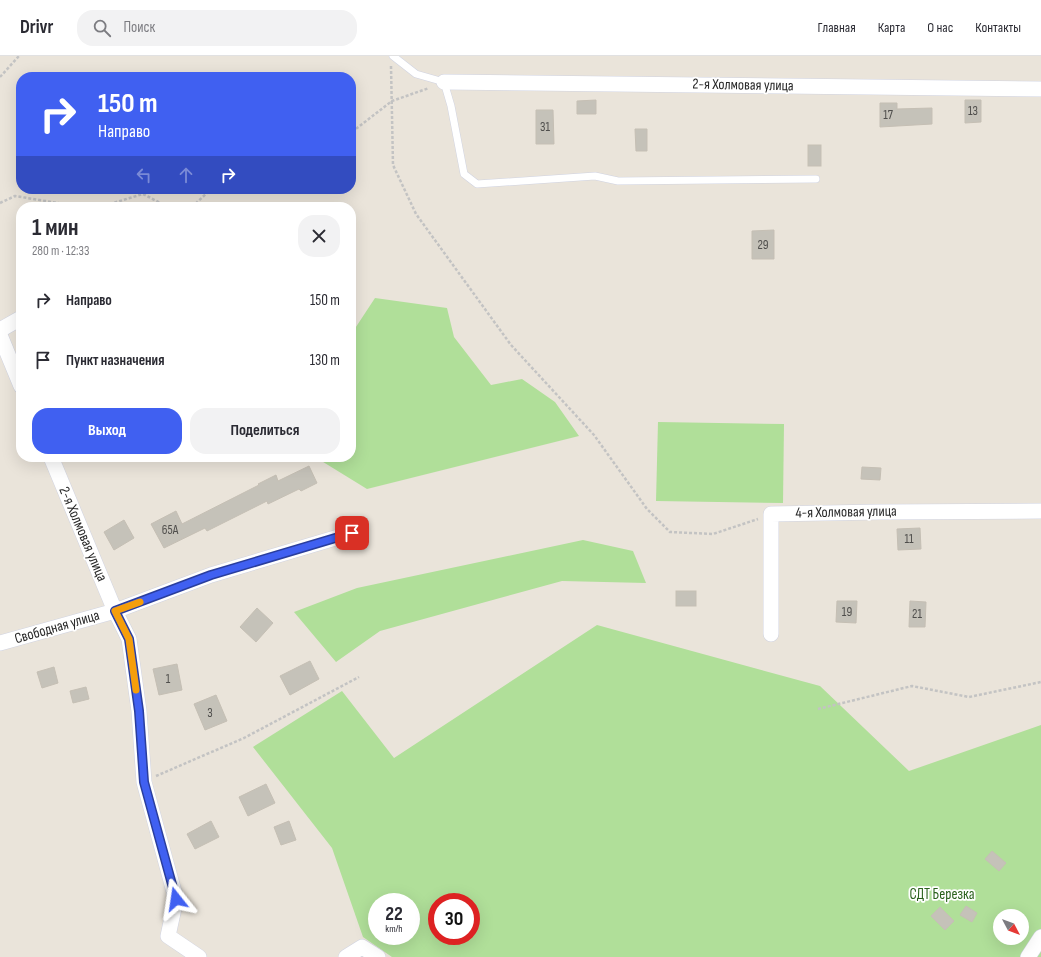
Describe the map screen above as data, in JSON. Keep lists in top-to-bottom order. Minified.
{"streets":{"street":["2-я Холмовая улица","4-я Холмовая улица","Свободная улица"]},"crossings":[["2-я Холмовая улица","Свободная улица"]],"parks":["СДТ Березка"],"house_numbers":["13","17","31","29","65А","11","19","21","1","3"],"north":"bottom right","page":{"header":"Drivr","search":"Поиск","nav":["Главная","Карта","О нас","Контакты"],"turn":["150 m","Направо"],"heading":["1 мин","280 m · 12:33"],"list":[{"name":"Направо","value":"150 m"},{"name":"Пункт назначения","value":"130 m"}],"buttons":["Выход","Поделиться"],"speed":"22 km/h","limit":"30"}}
